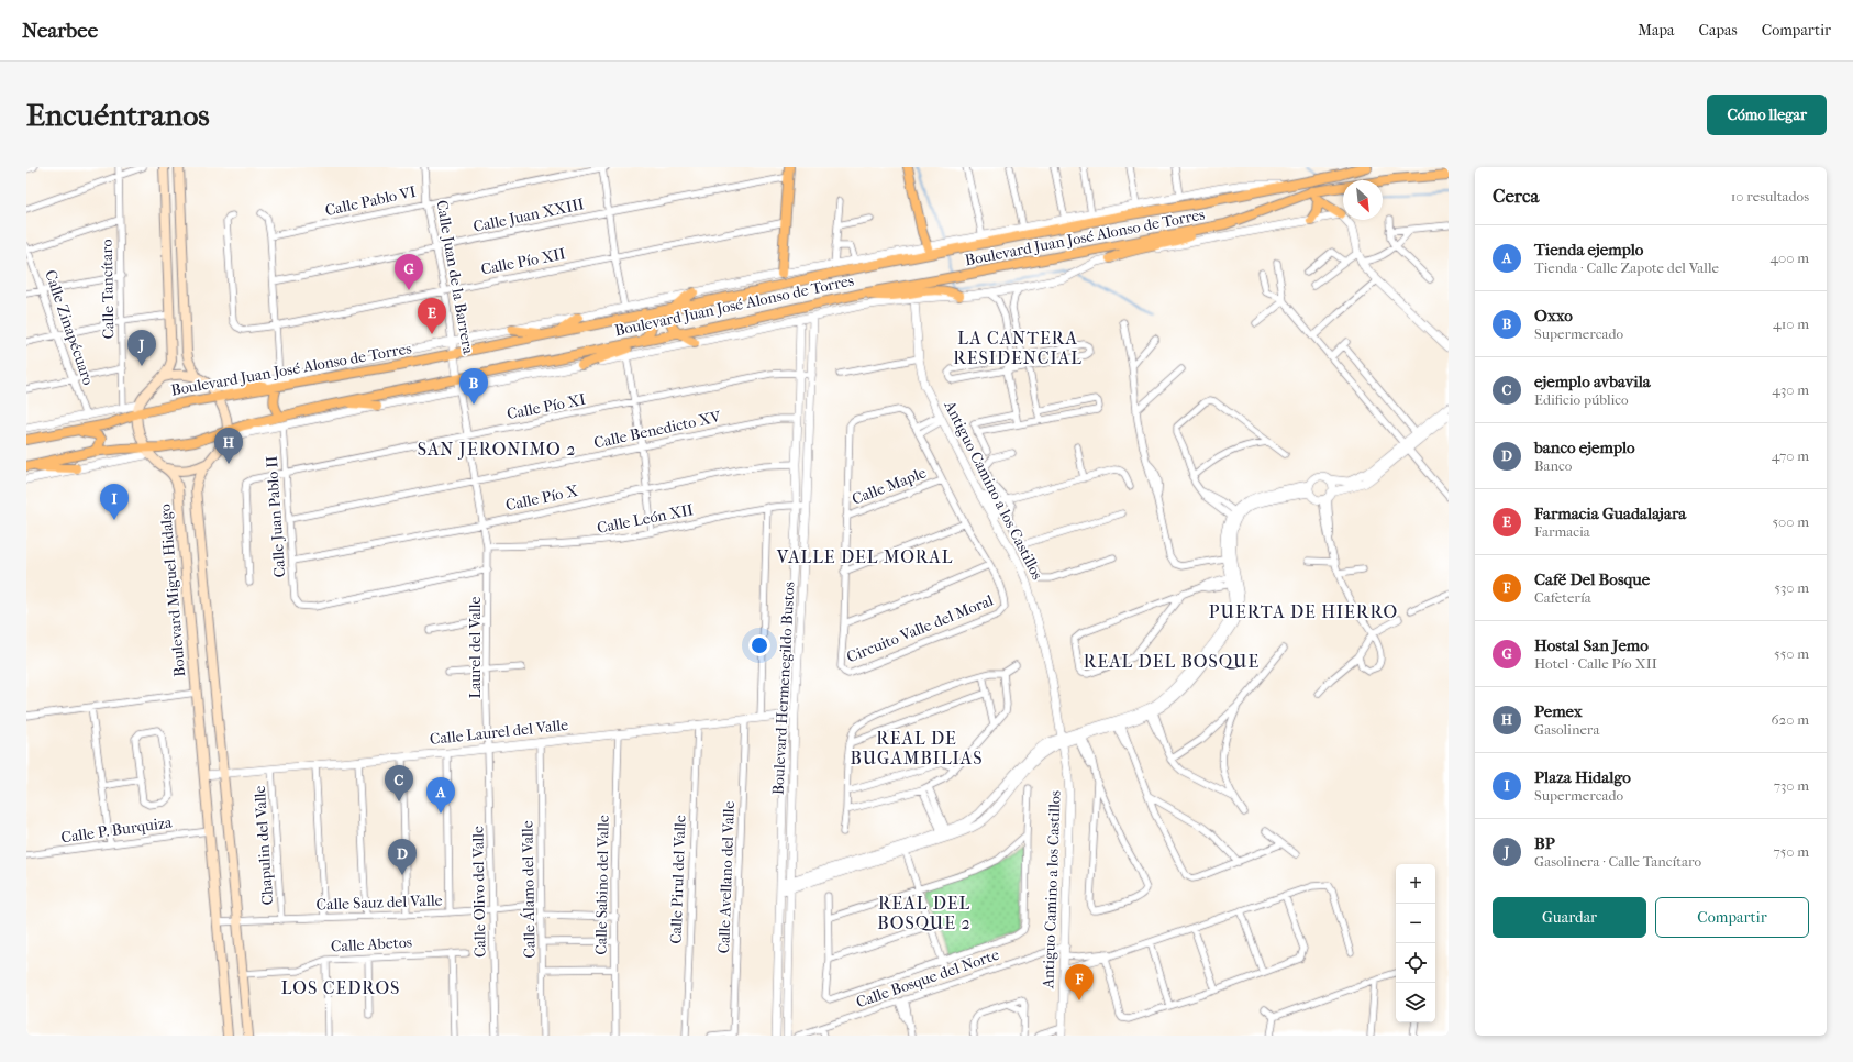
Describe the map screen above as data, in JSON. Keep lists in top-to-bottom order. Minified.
{"streets":{"main road":["Boulevard Juan José Alonso de Torres","Boulevard Miguel Hidalgo"],"street":["Calle Pablo VI","Calle Juan XXIII","Calle Pío XII","Calle Juan de la Barrera","Calle Tancítaro","Calle Zinapécuaro","Calle Pío XI","Calle Benedicto XV","Calle Maple","Antiguo Camino a los Castillos","Calle Pío X","Calle Juan Pablo II","Calle León XII","Circuito Valle del Moral","Laurel del Valle","Boulevard Hermenegildo Bustos","Calle Laurel del Valle","Calle P. Burquiza","Chapulin del Valle","Calle Avellano del Valle","Calle Pirul del Valle","Calle Sabino del Valle","Calle Álamo del Valle","Calle Olivo del Valle","Calle Sauz del Valle","Calle Abetos","Calle Bosque del Norte"]},"crossings":[["Calle Pablo VI","Calle Juan de la Barrera"],["Calle Juan XXIII","Calle Juan de la Barrera"],["Boulevard Juan José Alonso de Torres","Calle Juan de la Barrera"],["Boulevard Juan José Alonso de Torres","Calle Tancítaro"],["Boulevard Juan José Alonso de Torres","Calle Zinapécuaro"],["Boulevard Juan José Alonso de Torres","Antiguo Camino a los Castillos"],["Boulevard Juan José Alonso de Torres","Calle Juan Pablo II"],["Boulevard Juan José Alonso de Torres","Boulevard Miguel Hidalgo"],["Boulevard Juan José Alonso de Torres","Boulevard Hermenegildo Bustos"],["Calle Pío XII","Calle Juan de la Barrera"],["Calle Juan de la Barrera","Calle Pío XI"],["Calle Juan de la Barrera","Calle Benedicto XV"],["Calle Juan de la Barrera","Calle Pío X"],["Calle Juan de la Barrera","Calle León XII"],["Calle Juan de la Barrera","Laurel del Valle"],["Calle Pío XI","Calle Juan Pablo II"],["Calle Pío XI","Boulevard Hermenegildo Bustos"],["Calle Benedicto XV","Calle Juan Pablo II"],["Calle Benedicto XV","Boulevard Hermenegildo Bustos"],["Calle Maple","Circuito Valle del Moral"],["Antiguo Camino a los Castillos","Calle Bosque del Norte"],["Calle Pío X","Calle Juan Pablo II"],["Calle Pío X","Boulevard Hermenegildo Bustos"],["Calle Juan Pablo II","Laurel del Valle"],["Calle León XII","Laurel del Valle"],["Calle León XII","Boulevard Hermenegildo Bustos"],["Boulevard Miguel Hidalgo","Calle Laurel del Valle"],["Boulevard Miguel Hidalgo","Calle P. Burquiza"],["Boulevard Miguel Hidalgo","Calle Sauz del Valle"],["Boulevard Miguel Hidalgo","Calle Abetos"],["Laurel del Valle","Calle Laurel del Valle"],["Laurel del Valle","Calle Olivo del Valle"],["Boulevard Hermenegildo Bustos","Calle Laurel del Valle"],["Calle Laurel del Valle","Chapulin del Valle"],["Calle Laurel del Valle","Calle Avellano del Valle"],["Calle Laurel del Valle","Calle Pirul del Valle"],["Calle Laurel del Valle","Calle Sabino del Valle"],["Calle Laurel del Valle","Calle Álamo del Valle"],["Calle Laurel del Valle","Calle Olivo del Valle"],["Chapulin del Valle","Calle Sauz del Valle"],["Calle Álamo del Valle","Calle Sauz del Valle"],["Calle Olivo del Valle","Calle Sauz del Valle"]],"districts":["LA CANTERA RESIDENCIAL","SAN JERONIMO 2","VALLE DEL MORAL","PUERTA DE HIERRO","REAL DEL BOSQUE","REAL DE BUGAMBILIAS","REAL DEL BOSQUE 2","LOS CEDROS"],"north":"bottom right","page":{"header":"Nearbee","nav":["Mapa","Capas","Compartir"],"buttons":["Cómo llegar",["Guardar","Compartir"]],"title":"Encuéntranos","heading":["Cerca","10 resultados"],"list":[{"mark":"A","name":"Tienda ejemplo","note":"Tienda · Calle Zapote del Valle","value":"400 m"},{"mark":"B","name":"Oxxo","note":"Supermercado","value":"410 m"},{"mark":"C","name":"ejemplo avbavila","note":"Edificio público","value":"430 m"},{"mark":"D","name":"banco ejemplo","note":"Banco","value":"470 m"},{"mark":"E","name":"Farmacia Guadalajara","note":"Farmacia","value":"500 m"},{"mark":"F","name":"Café Del Bosque","note":"Cafetería","value":"530 m"},{"mark":"G","name":"Hostal San Jemo","note":"Hotel · Calle Pío XII","value":"550 m"},{"mark":"H","name":"Pemex","note":"Gasolinera","value":"620 m"},{"mark":"I","name":"Plaza Hidalgo","note":"Supermercado","value":"730 m"},{"mark":"J","name":"BP","note":"Gasolinera · Calle Tancítaro","value":"750 m"}],"pins":["G","E","J","B","H","I","C","A","D","F"],"map_buttons":["+","−"]}}
